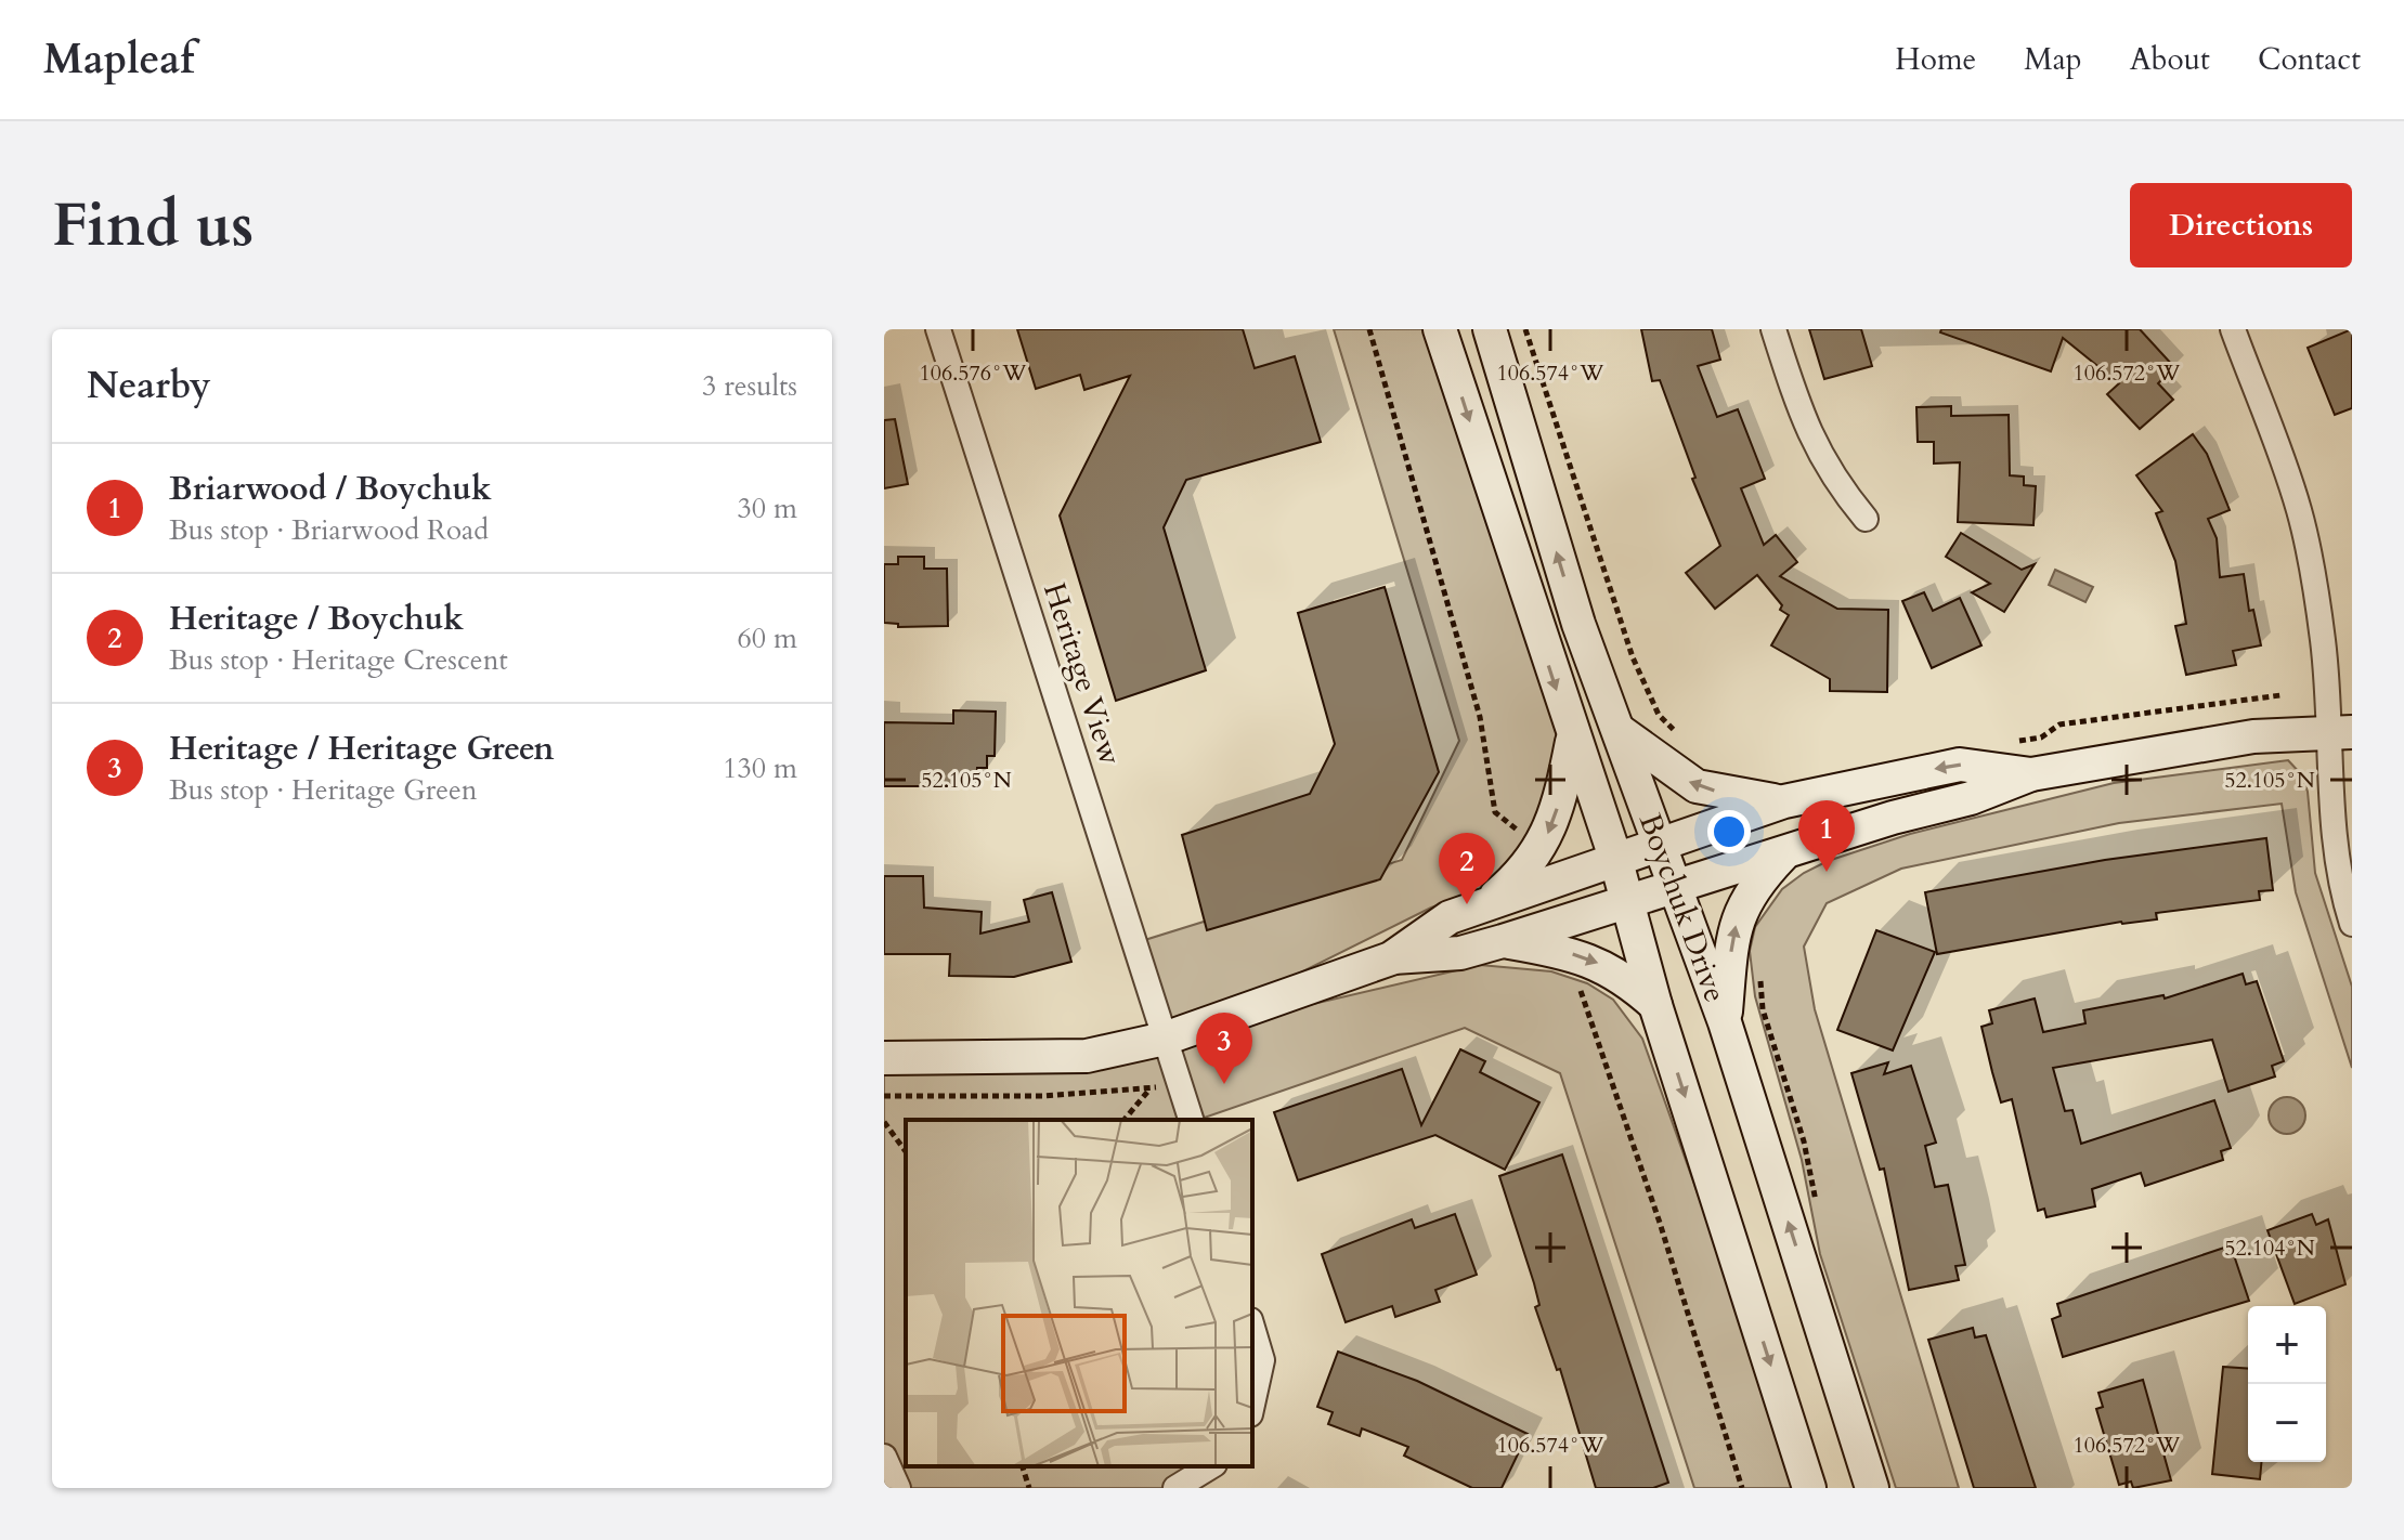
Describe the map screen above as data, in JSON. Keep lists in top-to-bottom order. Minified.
{"streets":{"main road":["Boychuk Drive"],"street":["Heritage View"]},"page":{"header":"Mapleaf","nav":["Home","Map","About","Contact"],"buttons":"Directions","title":"Find us","heading":["Nearby","3 results"],"list":[{"mark":"1","name":"Briarwood / Boychuk","note":"Bus stop · Briarwood Road","value":"30 m"},{"mark":"2","name":"Heritage / Boychuk","note":"Bus stop · Heritage Crescent","value":"60 m"},{"mark":"3","name":"Heritage / Heritage Green","note":"Bus stop · Heritage Green","value":"130 m"}],"pins":["1","2","3"],"map_buttons":["+","−"]},"coordinates":["106.576°W","106.574°W","106.572°W","52.105°N","52.104°N"]}
